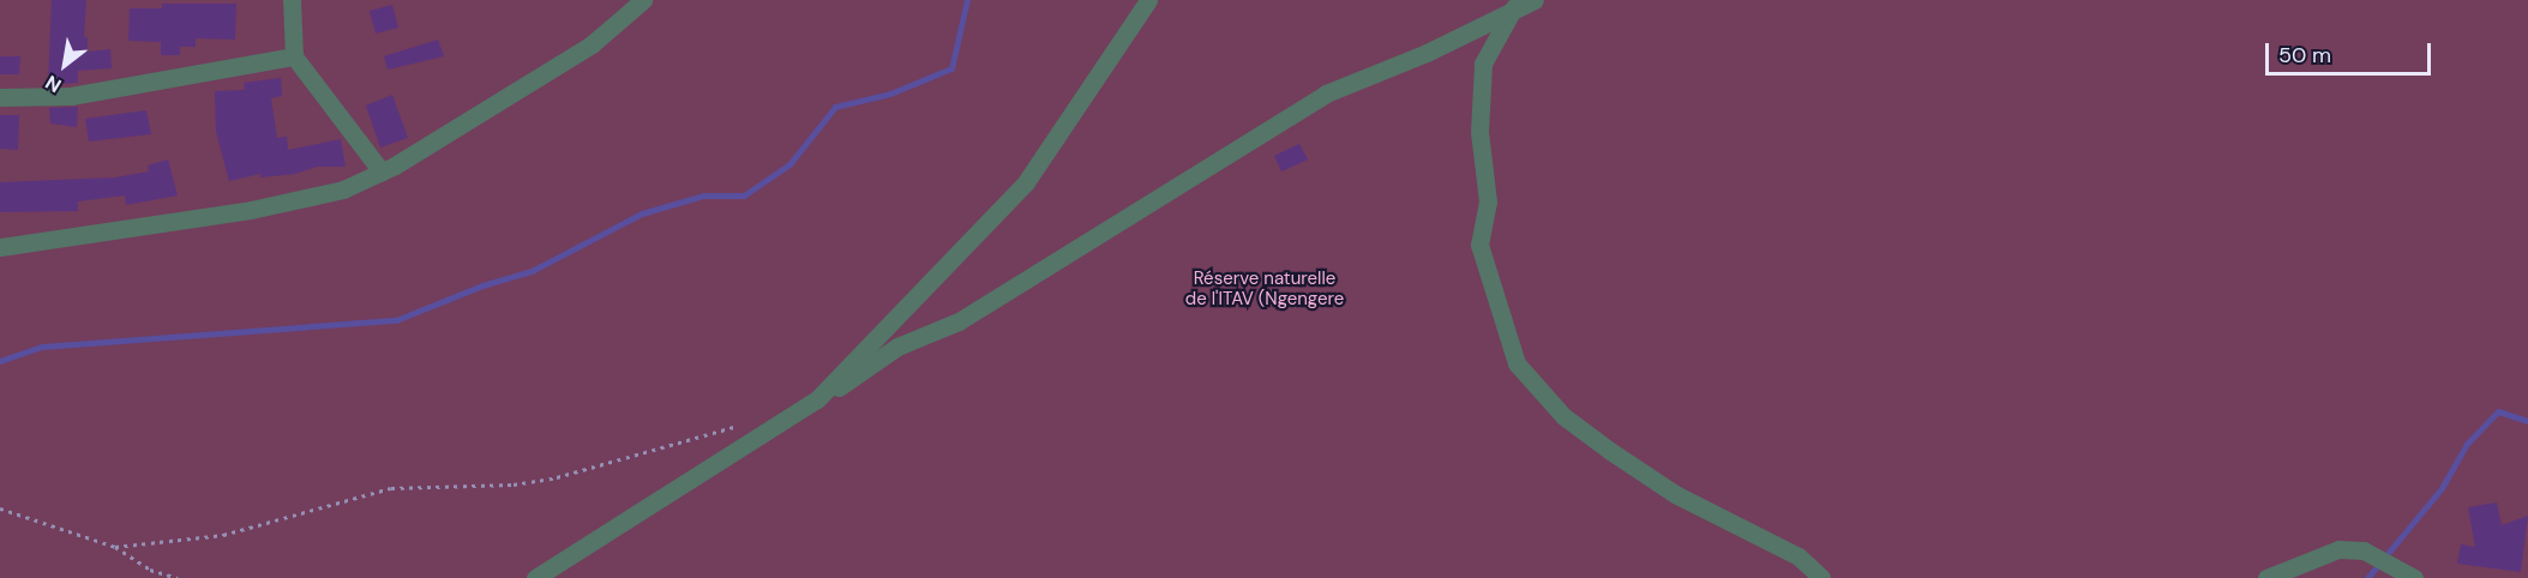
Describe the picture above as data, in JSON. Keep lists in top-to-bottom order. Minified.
{"parks":["Réserve naturelle de l'ITAV (Ngengere"],"scale_bar":"50 m","north":"bottom left"}
